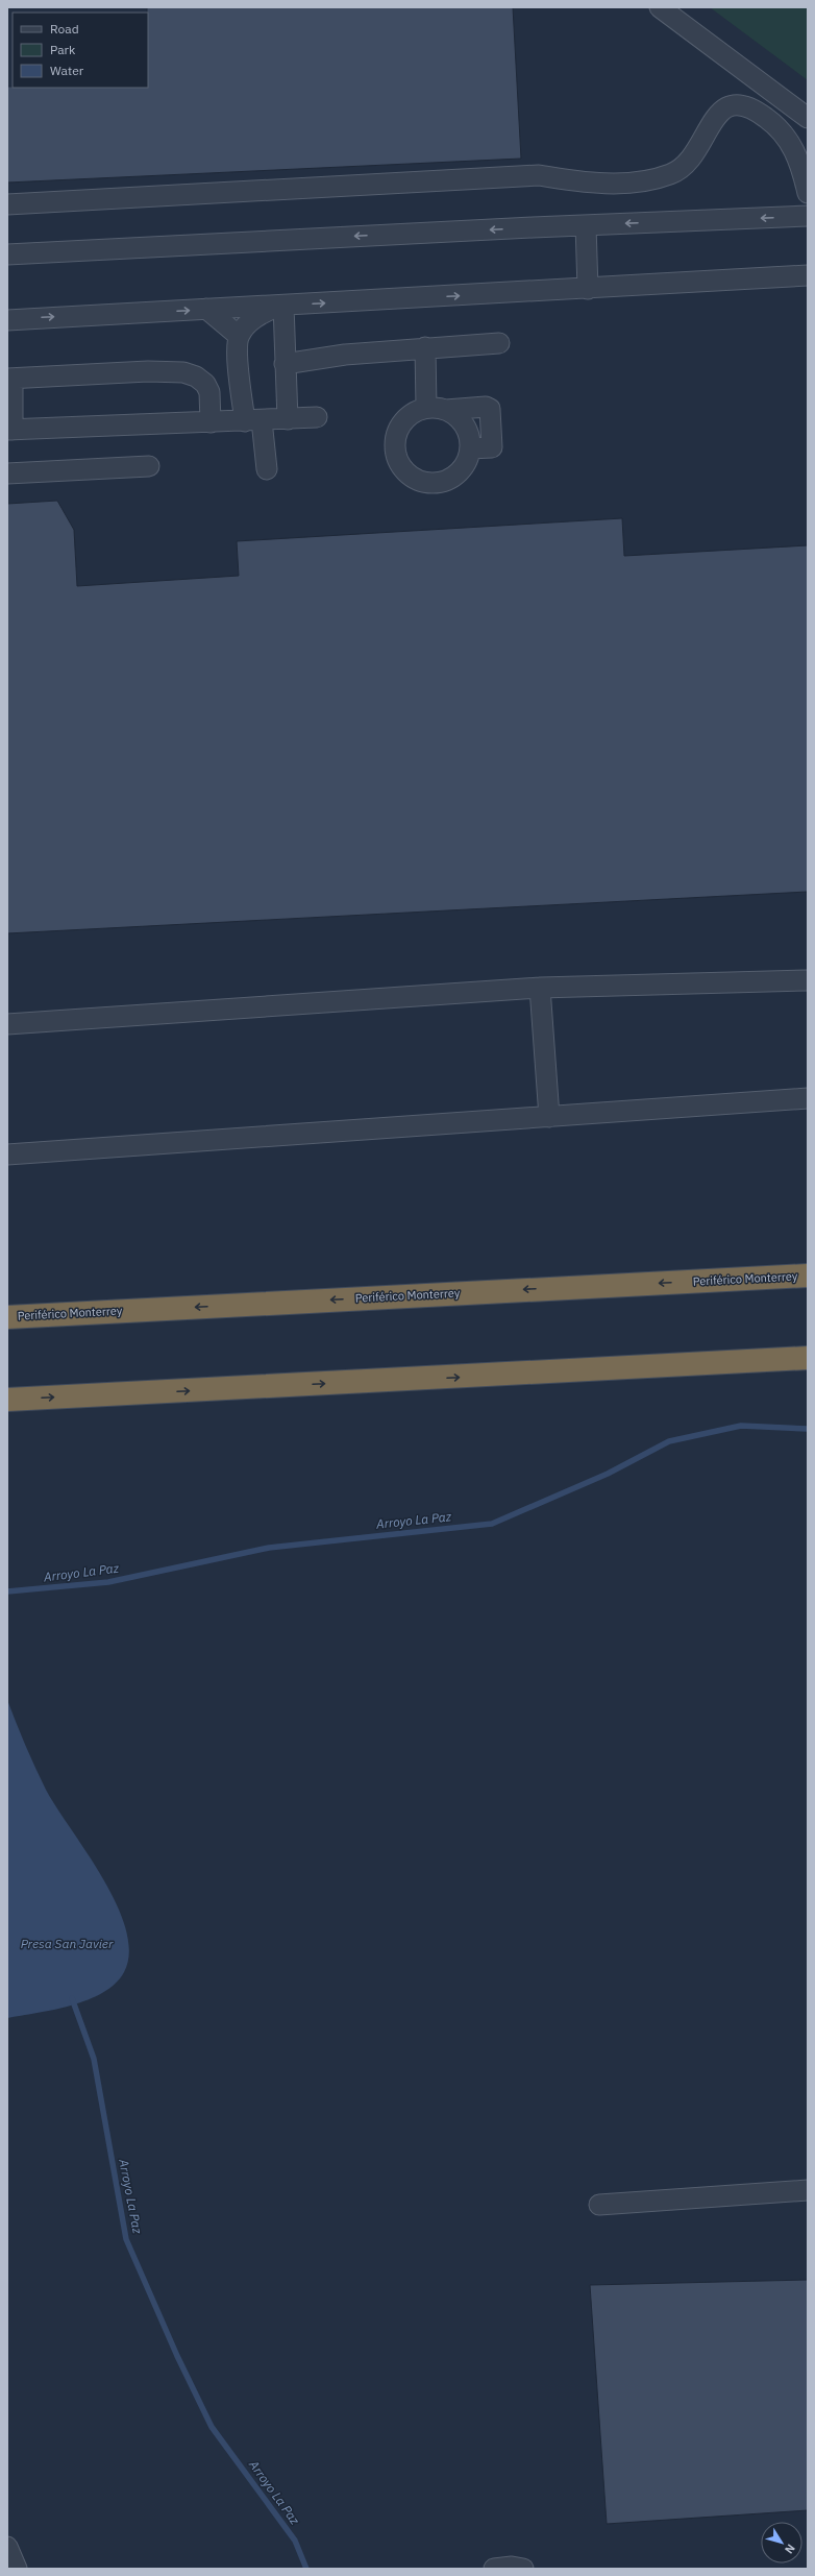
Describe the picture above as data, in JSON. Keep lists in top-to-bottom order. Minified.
{"streets":{"highway":["Periférico Monterrey"]},"water":["Arroyo La Paz","Presa San Javier"],"legend":["Road","Park","Water"],"north":"bottom right"}
